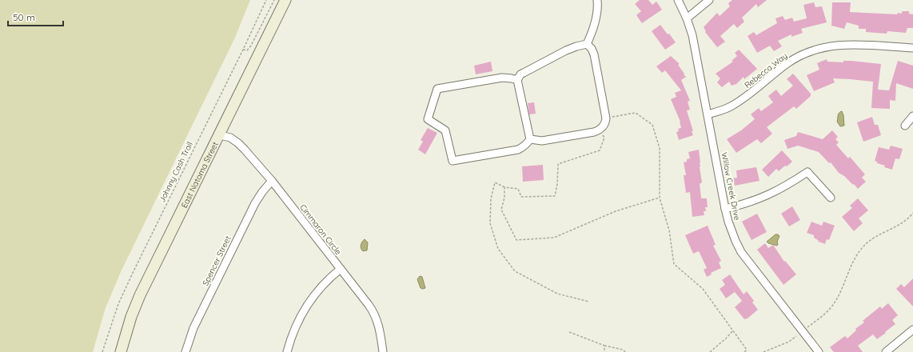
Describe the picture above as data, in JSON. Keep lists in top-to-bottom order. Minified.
{"streets":{"main road":["East Natoma Street"],"street":["Rebecca Way","Willow Creek Drive","Cimmaron Circle","Spencer Street"],"path":["Johnny Cash Trail"]},"crossings":[["Rebecca Way","Willow Creek Drive"],["East Natoma Street","Cimmaron Circle"],["Cimmaron Circle","Spencer Street"]],"scale_bar":"50 m"}
